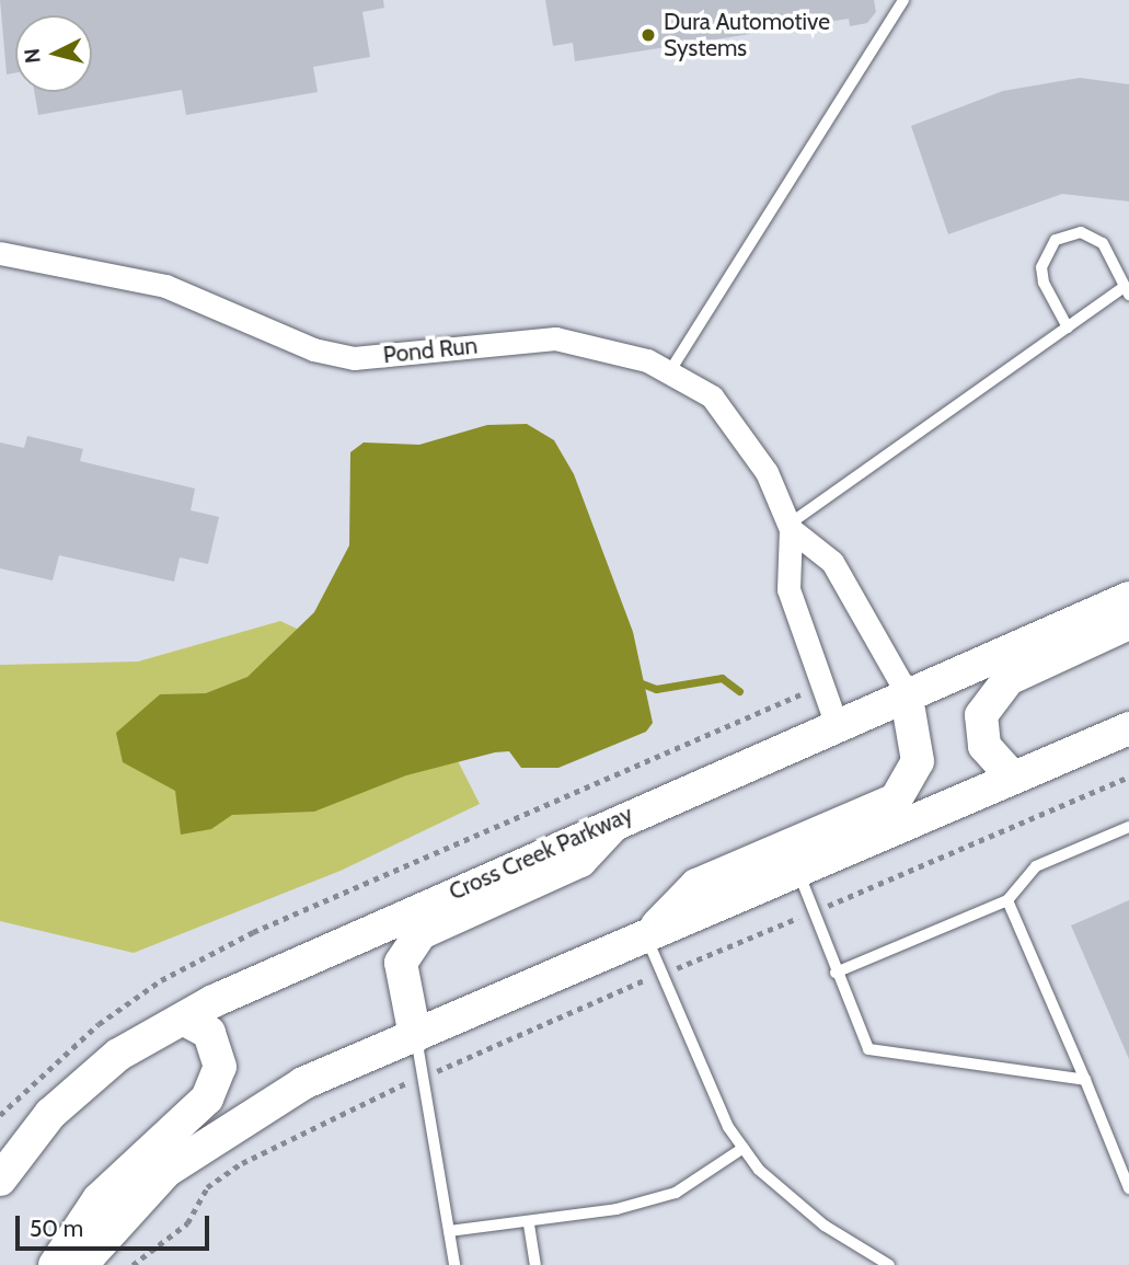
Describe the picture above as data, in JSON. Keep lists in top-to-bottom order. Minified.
{"streets":{"street":["Pond Run","Cross Creek Parkway"]},"crossings":[["Pond Run","Cross Creek Parkway"]],"places":["Dura Automotive Systems"],"scale_bar":"50 m","north":"left"}
